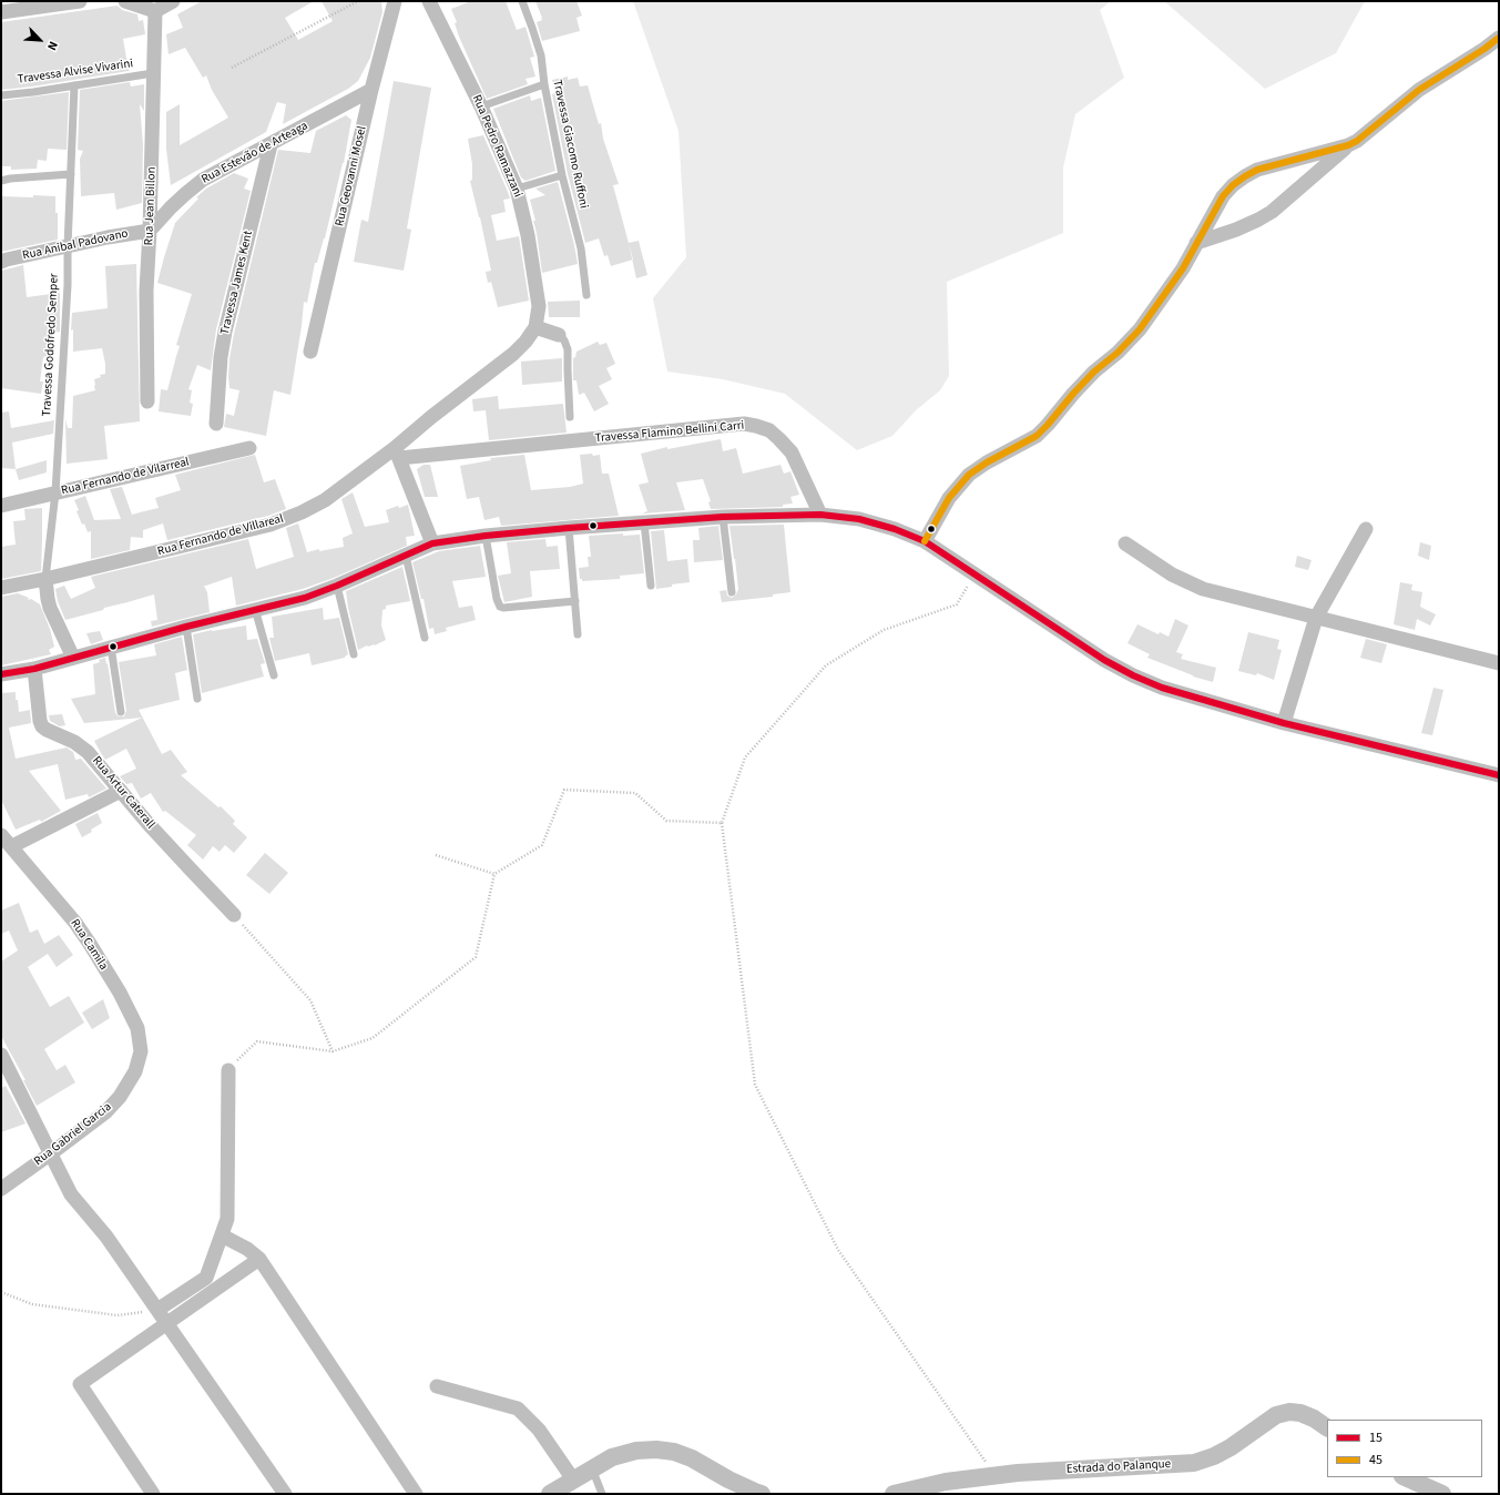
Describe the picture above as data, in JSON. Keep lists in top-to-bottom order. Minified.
{"streets":{"street":["Rua Pedro Ramazzani","Rua Estevão de Arteaga","Rua Geovanni Mosel","Rua Jean Billon","Rua Anibal Padovano","Travessa James Kent","Travessa Flamino Bellini Carri","Rua Fernando de Vilarreal","Rua Fernando de Villareal","Rua Artur Caterall","Rua Camila","Rua Gabriel Garcia","Estrada do Palanque"],"lane":["Travessa Alvise Vivarini","Travessa Giacomo Ruffoni","Travessa Godofredo Semper"]},"crossings":[["Travessa Alvise Vivarini","Rua Jean Billon"],["Travessa Alvise Vivarini","Travessa Godofredo Semper"],["Rua Pedro Ramazzani","Rua Fernando de Villareal"],["Rua Estevão de Arteaga","Rua Geovanni Mosel"],["Rua Estevão de Arteaga","Rua Jean Billon"],["Rua Estevão de Arteaga","Rua Anibal Padovano"],["Rua Estevão de Arteaga","Travessa James Kent"],["Rua Jean Billon","Rua Anibal Padovano"],["Rua Anibal Padovano","Travessa Godofredo Semper"],["Travessa Godofredo Semper","Rua Fernando de Vilarreal"],["Travessa Godofredo Semper","Rua Fernando de Villareal"],["Travessa Flamino Bellini Carri","Rua Fernando de Villareal"],["Rua Camila","Rua Gabriel Garcia"]],"lines":["transit line 45","transit line 15"],"legend":["15","45"],"north":"bottom right"}
